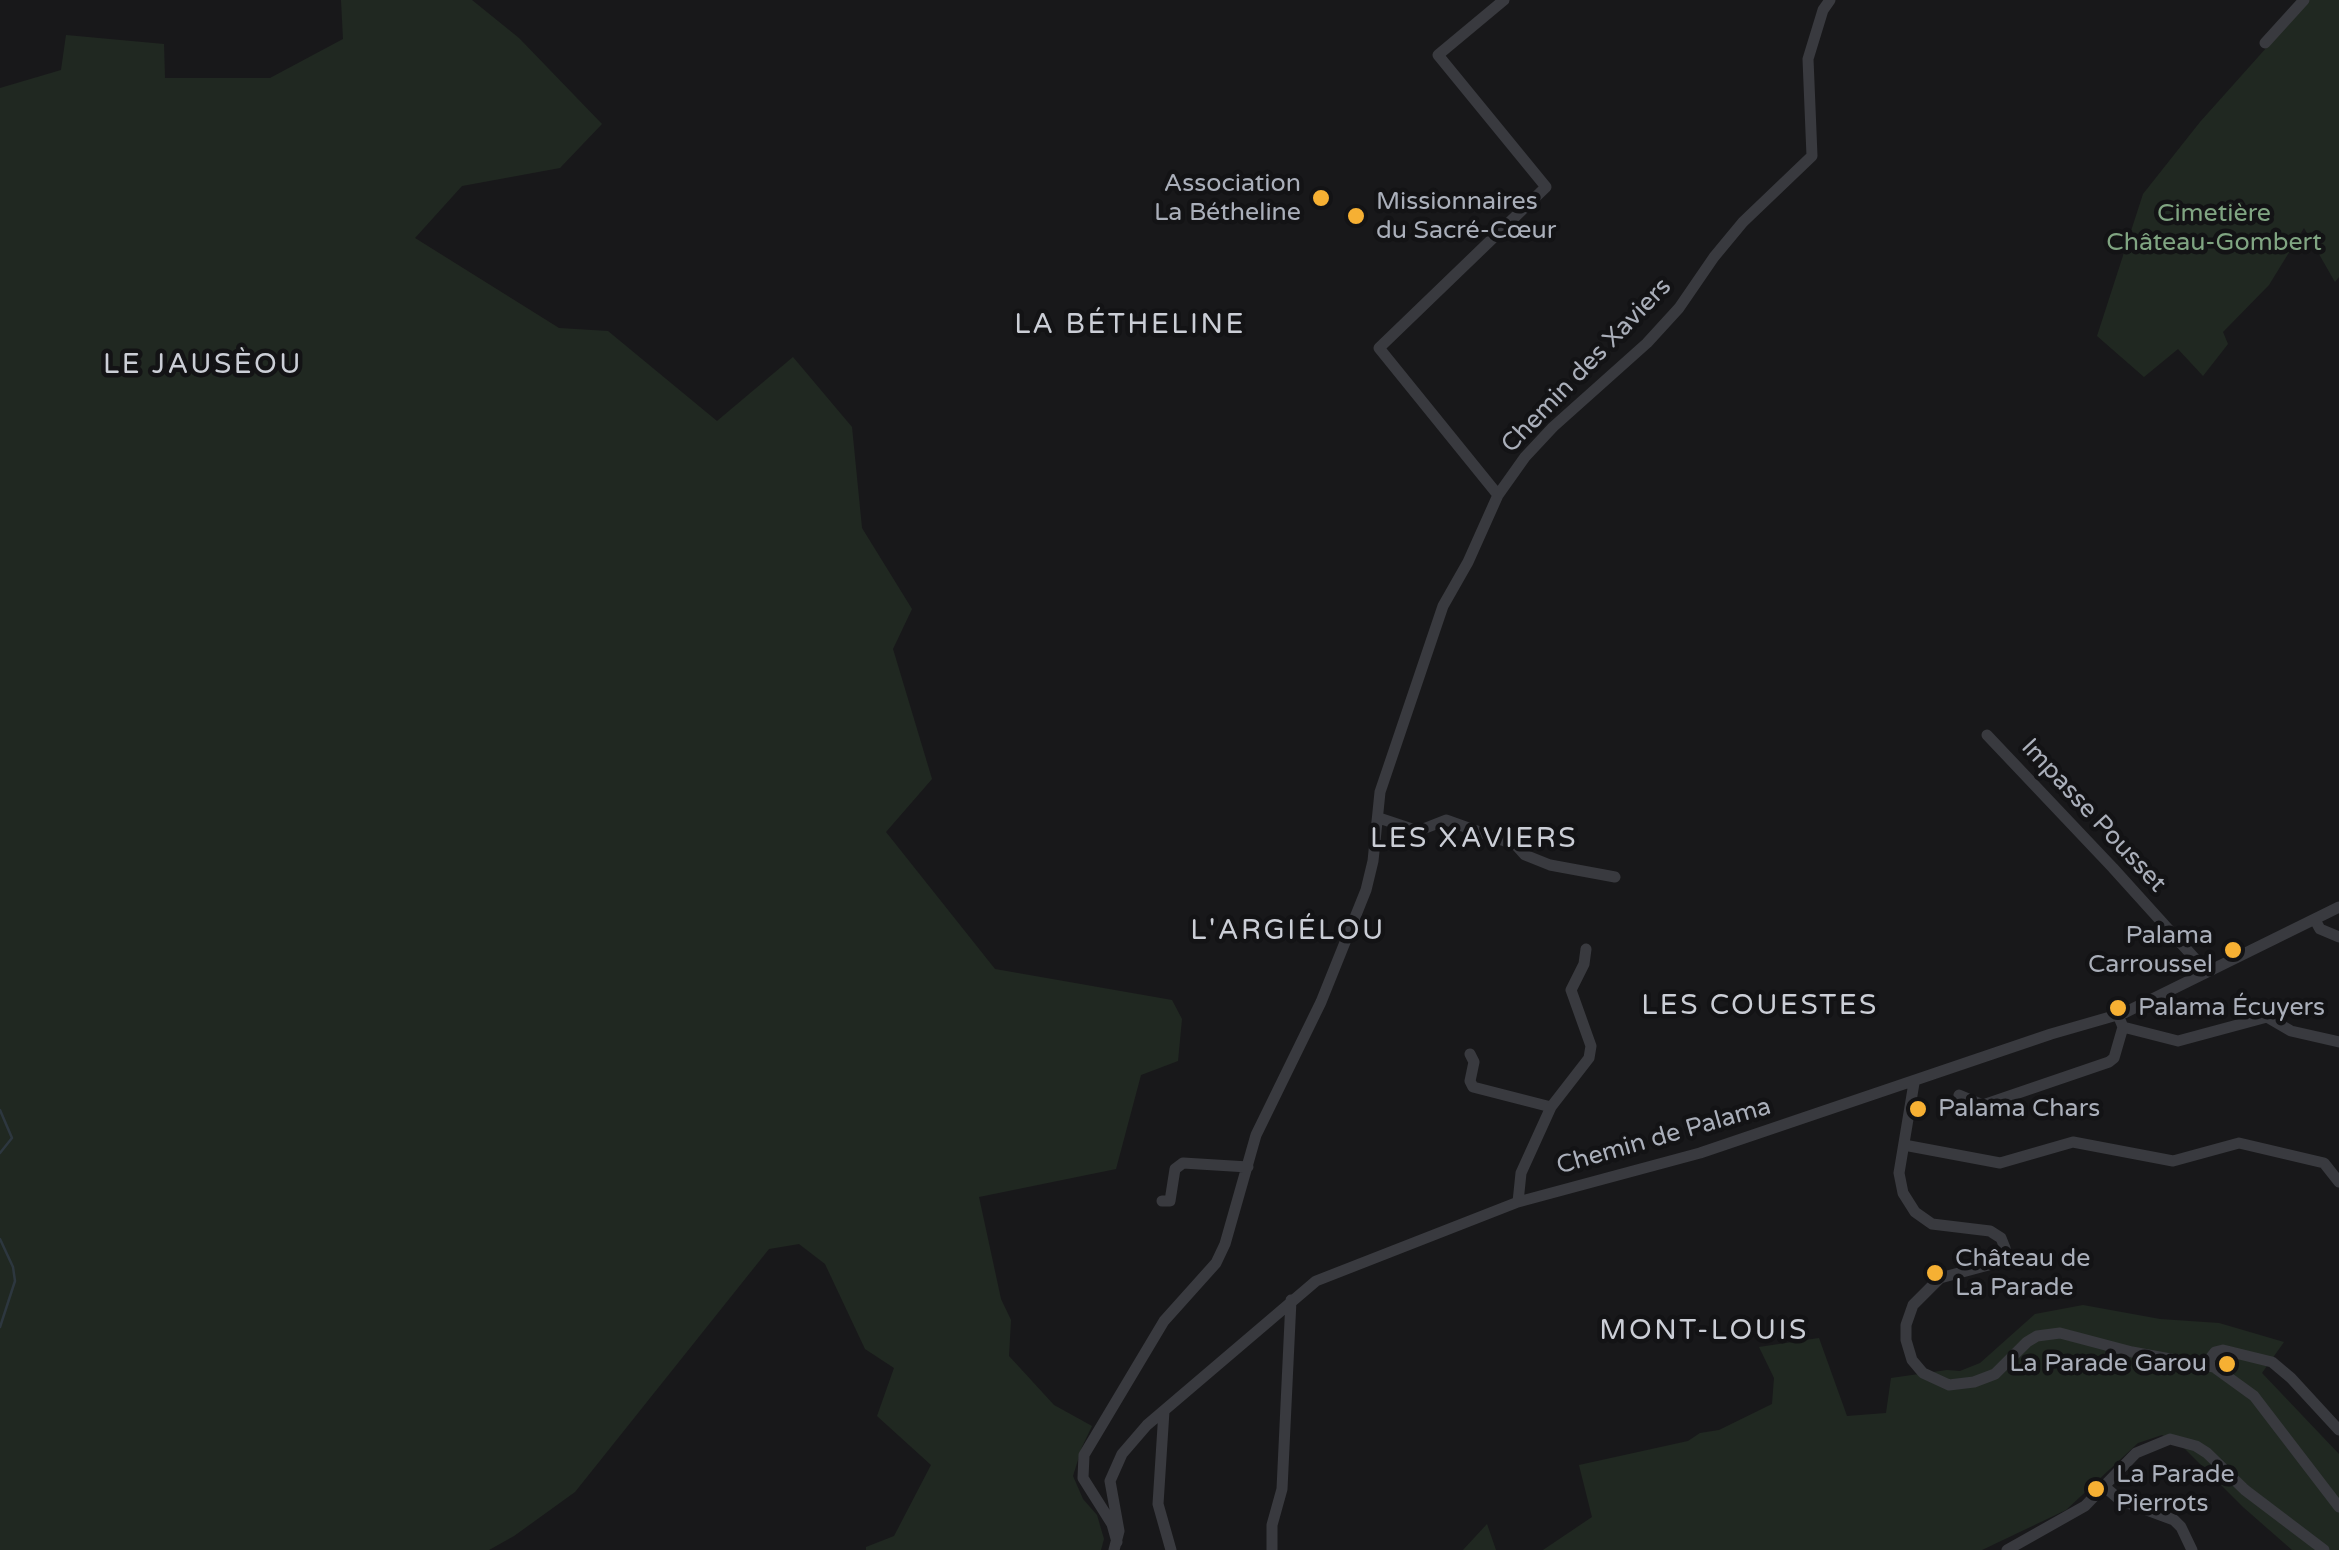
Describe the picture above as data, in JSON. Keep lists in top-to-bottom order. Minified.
{"streets":{"street":["Chemin des Xaviers","Impasse Pousset","Chemin de Palama"]},"crossings":[["Chemin des Xaviers","Chemin de Palama"],["Impasse Pousset","Chemin de Palama"]],"districts":["LA BÉTHELINE","LE JAUSÈOU","LES XAVIERS","L'ARGIÉLOU","LES COUESTES","MONT-LOUIS"],"parks":["Cimetière Château-Gombert"],"places":["Association La Bétheline","Missionnaires du Sacré-Cœur","Palama Carroussel","Palama Écuyers","Palama Chars","Château de La Parade","La Parade Garou","La Parade Pierrots"]}
